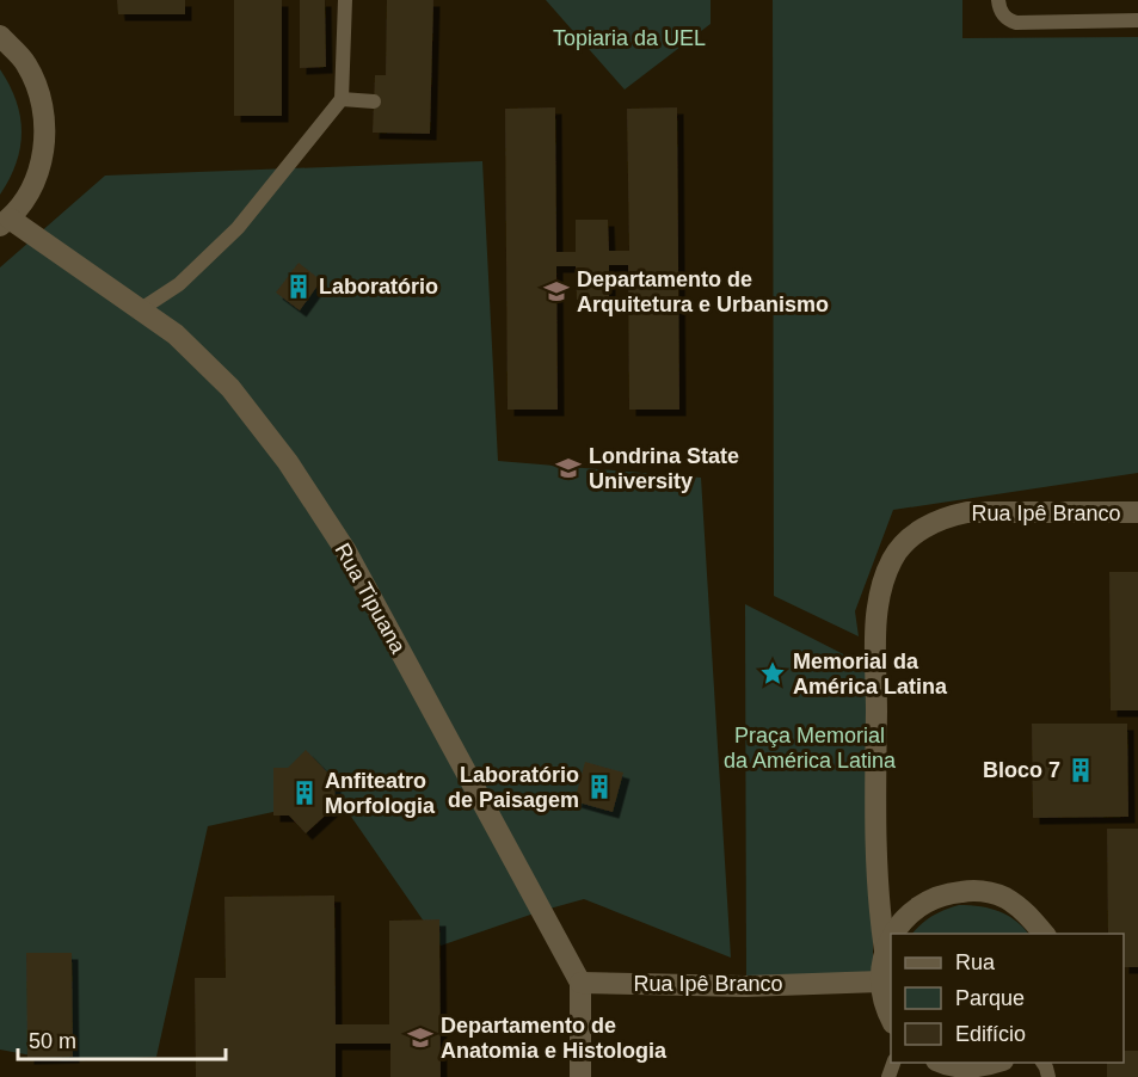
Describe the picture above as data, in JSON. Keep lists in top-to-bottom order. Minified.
{"streets":{"street":["Rua Ipê Branco","Rua Tipuana"]},"crossings":[["Rua Ipê Branco","Rua Tipuana"]],"parks":["Topiaria da UEL","Praça Memorial da América Latina"],"places":{"building":["Laboratório","Bloco 7","Laboratório de Paisagem","Anfiteatro Morfologia"],"school or university":["Departamento de Arquitetura e Urbanismo","Londrina State University","Departamento de Anatomia e Histologia"],"place":["Memorial da América Latina"]},"legend":["Rua","Parque","Edifício"],"scale_bar":"50 m"}
